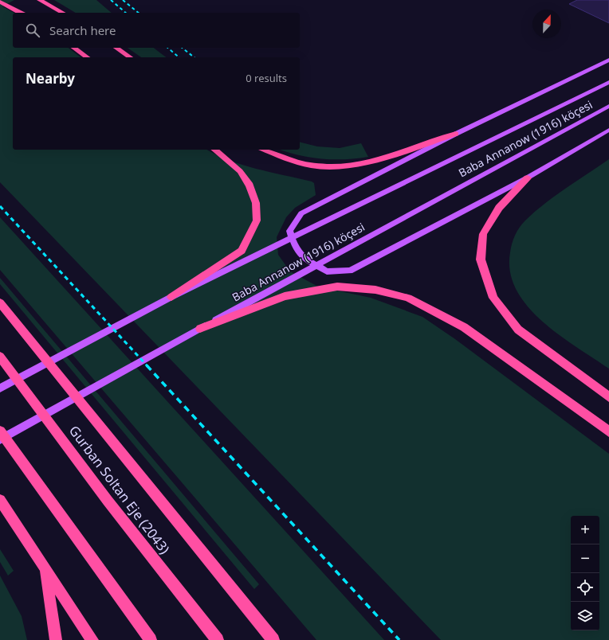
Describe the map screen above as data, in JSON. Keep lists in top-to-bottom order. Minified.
{"streets":{"highway":["Gurban Soltan Eje (2043)"],"main road":["Baba Annanow (1916) köçesi"]},"north":"top","page":{"search":"Search here","heading":["Nearby","0 results"],"map_buttons":["+","−"]}}
